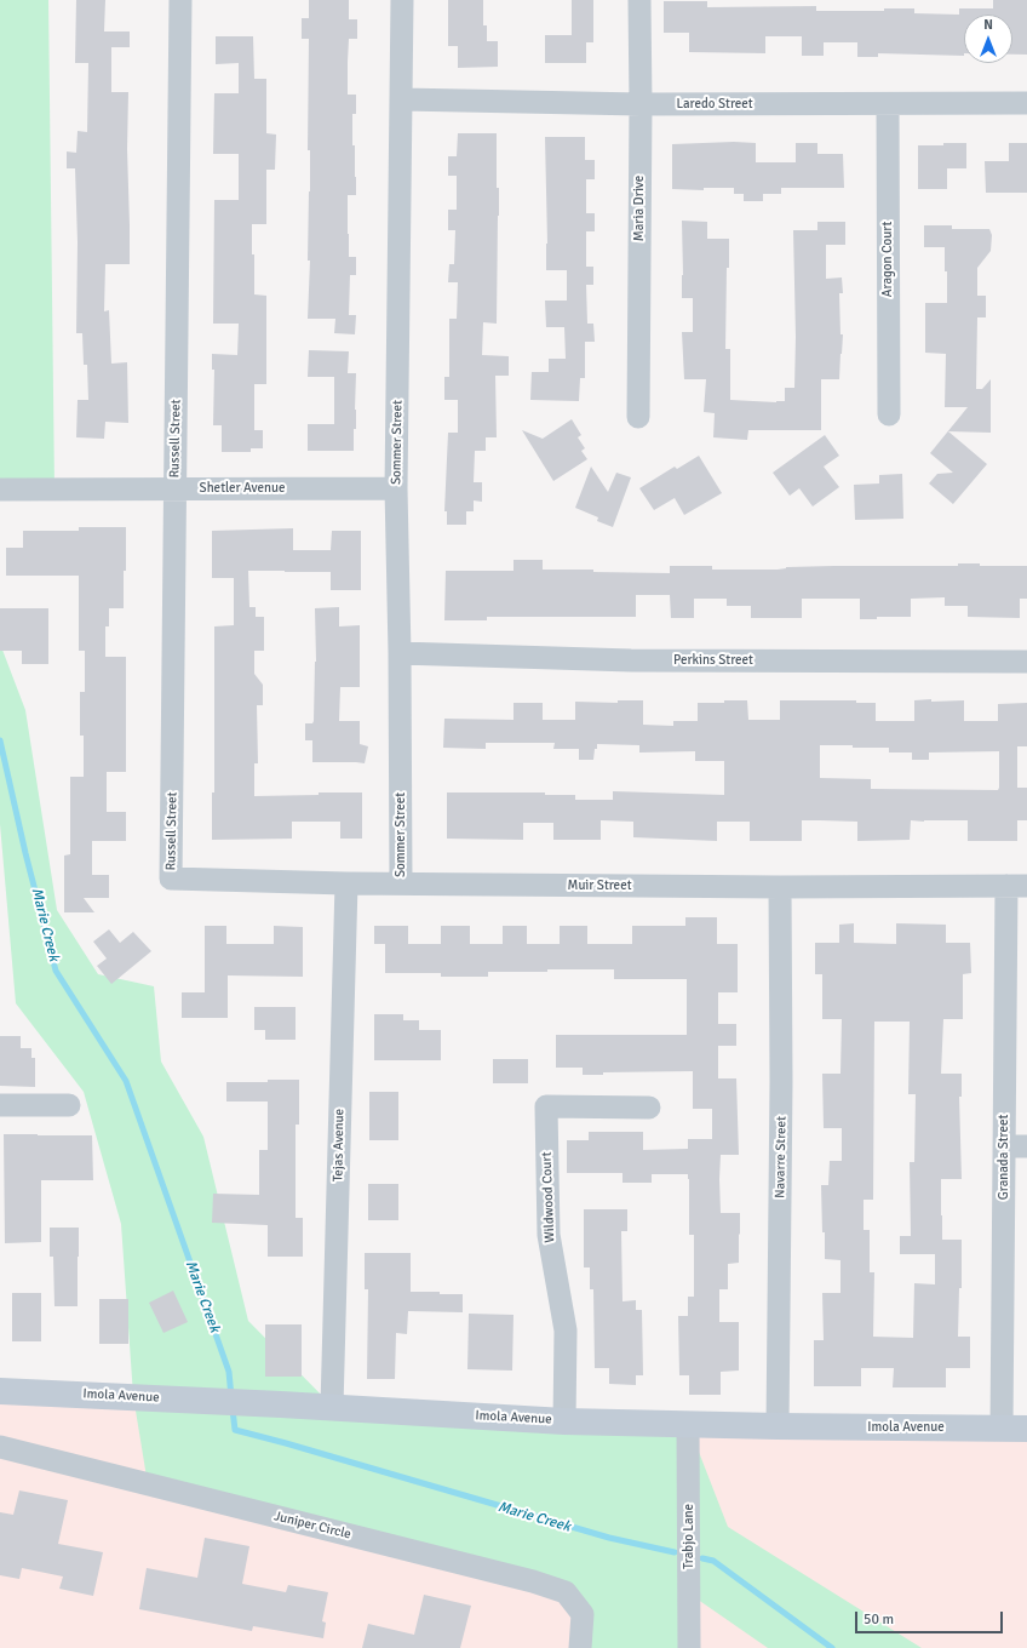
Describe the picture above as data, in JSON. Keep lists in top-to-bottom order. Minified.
{"streets":{"street":["Laredo Street","Maria Drive","Aragon Court","Russell Street","Sommer Street","Shetler Avenue","Perkins Street","Muir Street","Tejas Avenue","Navarre Street","Granada Street","Wildwood Court","Imola Avenue","Juniper Circle","Trabjo Lane"]},"crossings":[["Laredo Street","Maria Drive"],["Laredo Street","Aragon Court"],["Laredo Street","Sommer Street"],["Russell Street","Shetler Avenue"],["Russell Street","Muir Street"],["Sommer Street","Shetler Avenue"],["Sommer Street","Perkins Street"],["Sommer Street","Muir Street"],["Muir Street","Tejas Avenue"],["Muir Street","Navarre Street"],["Muir Street","Granada Street"],["Tejas Avenue","Imola Avenue"],["Navarre Street","Imola Avenue"],["Granada Street","Imola Avenue"],["Wildwood Court","Imola Avenue"],["Imola Avenue","Trabjo Lane"]],"water":["Marie Creek"],"scale_bar":"50 m","north":"top"}
